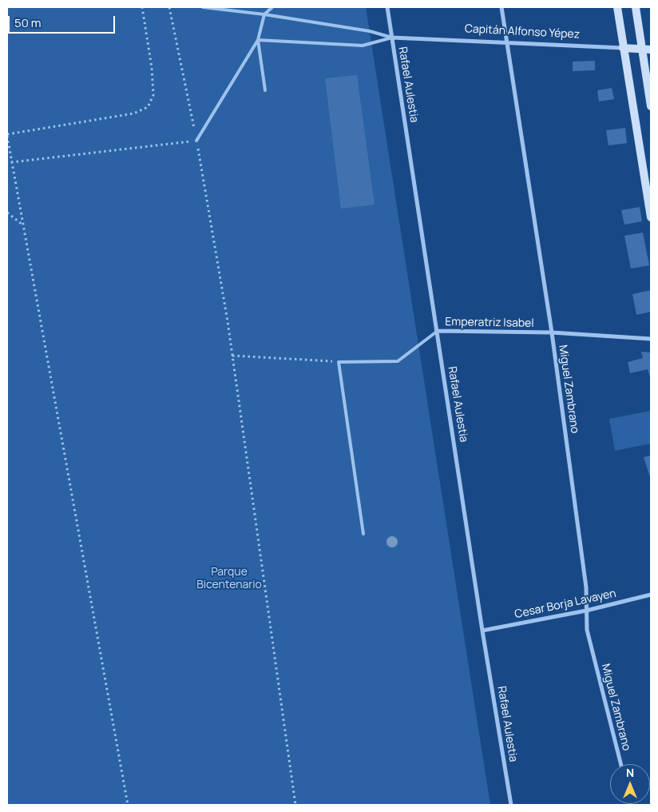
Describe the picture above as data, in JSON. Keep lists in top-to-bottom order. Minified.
{"streets":{"street":["Capitán Alfonso Yépez","Rafael Aulestia","Emperatriz Isabel","Miguel Zambrano","Cesar Borja Lavayen"]},"crossings":[["Capitán Alfonso Yépez","Rafael Aulestia"],["Capitán Alfonso Yépez","Miguel Zambrano"],["Rafael Aulestia","Emperatriz Isabel"],["Rafael Aulestia","Cesar Borja Lavayen"],["Emperatriz Isabel","Miguel Zambrano"],["Miguel Zambrano","Cesar Borja Lavayen"]],"parks":["Parque Bicentenario"],"scale_bar":"50 m","north":"top"}
